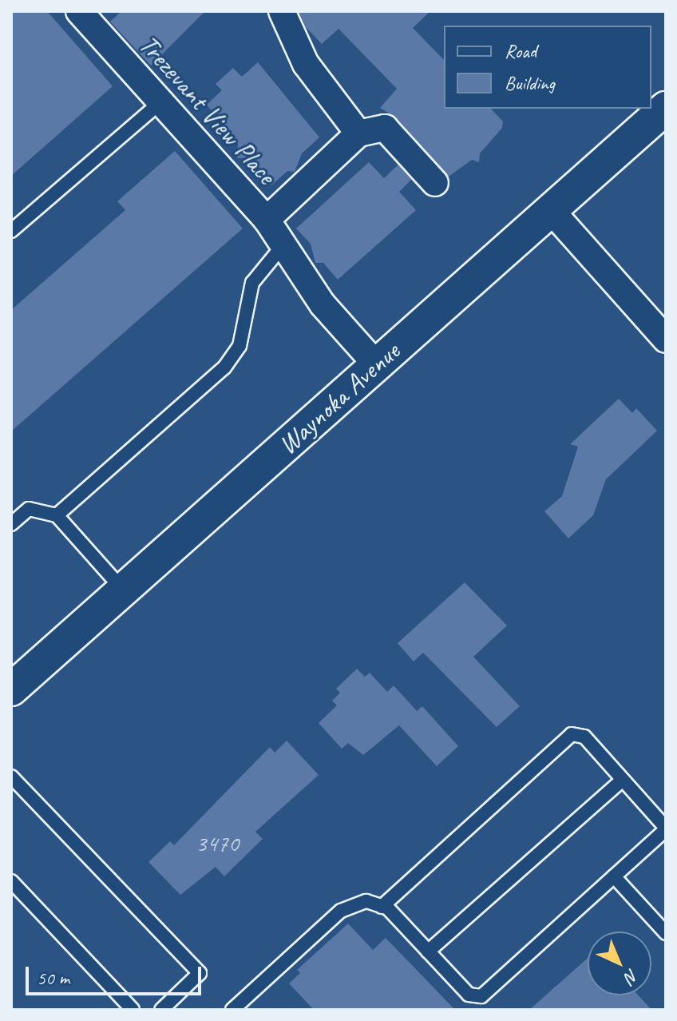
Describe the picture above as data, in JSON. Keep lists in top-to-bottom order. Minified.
{"streets":{"street":["Trezevant View Place","Waynoka Avenue"]},"crossings":[["Trezevant View Place","Waynoka Avenue"]],"house_numbers":["3470"],"legend":["Road","Building"],"scale_bar":"50 m","north":"bottom right"}
